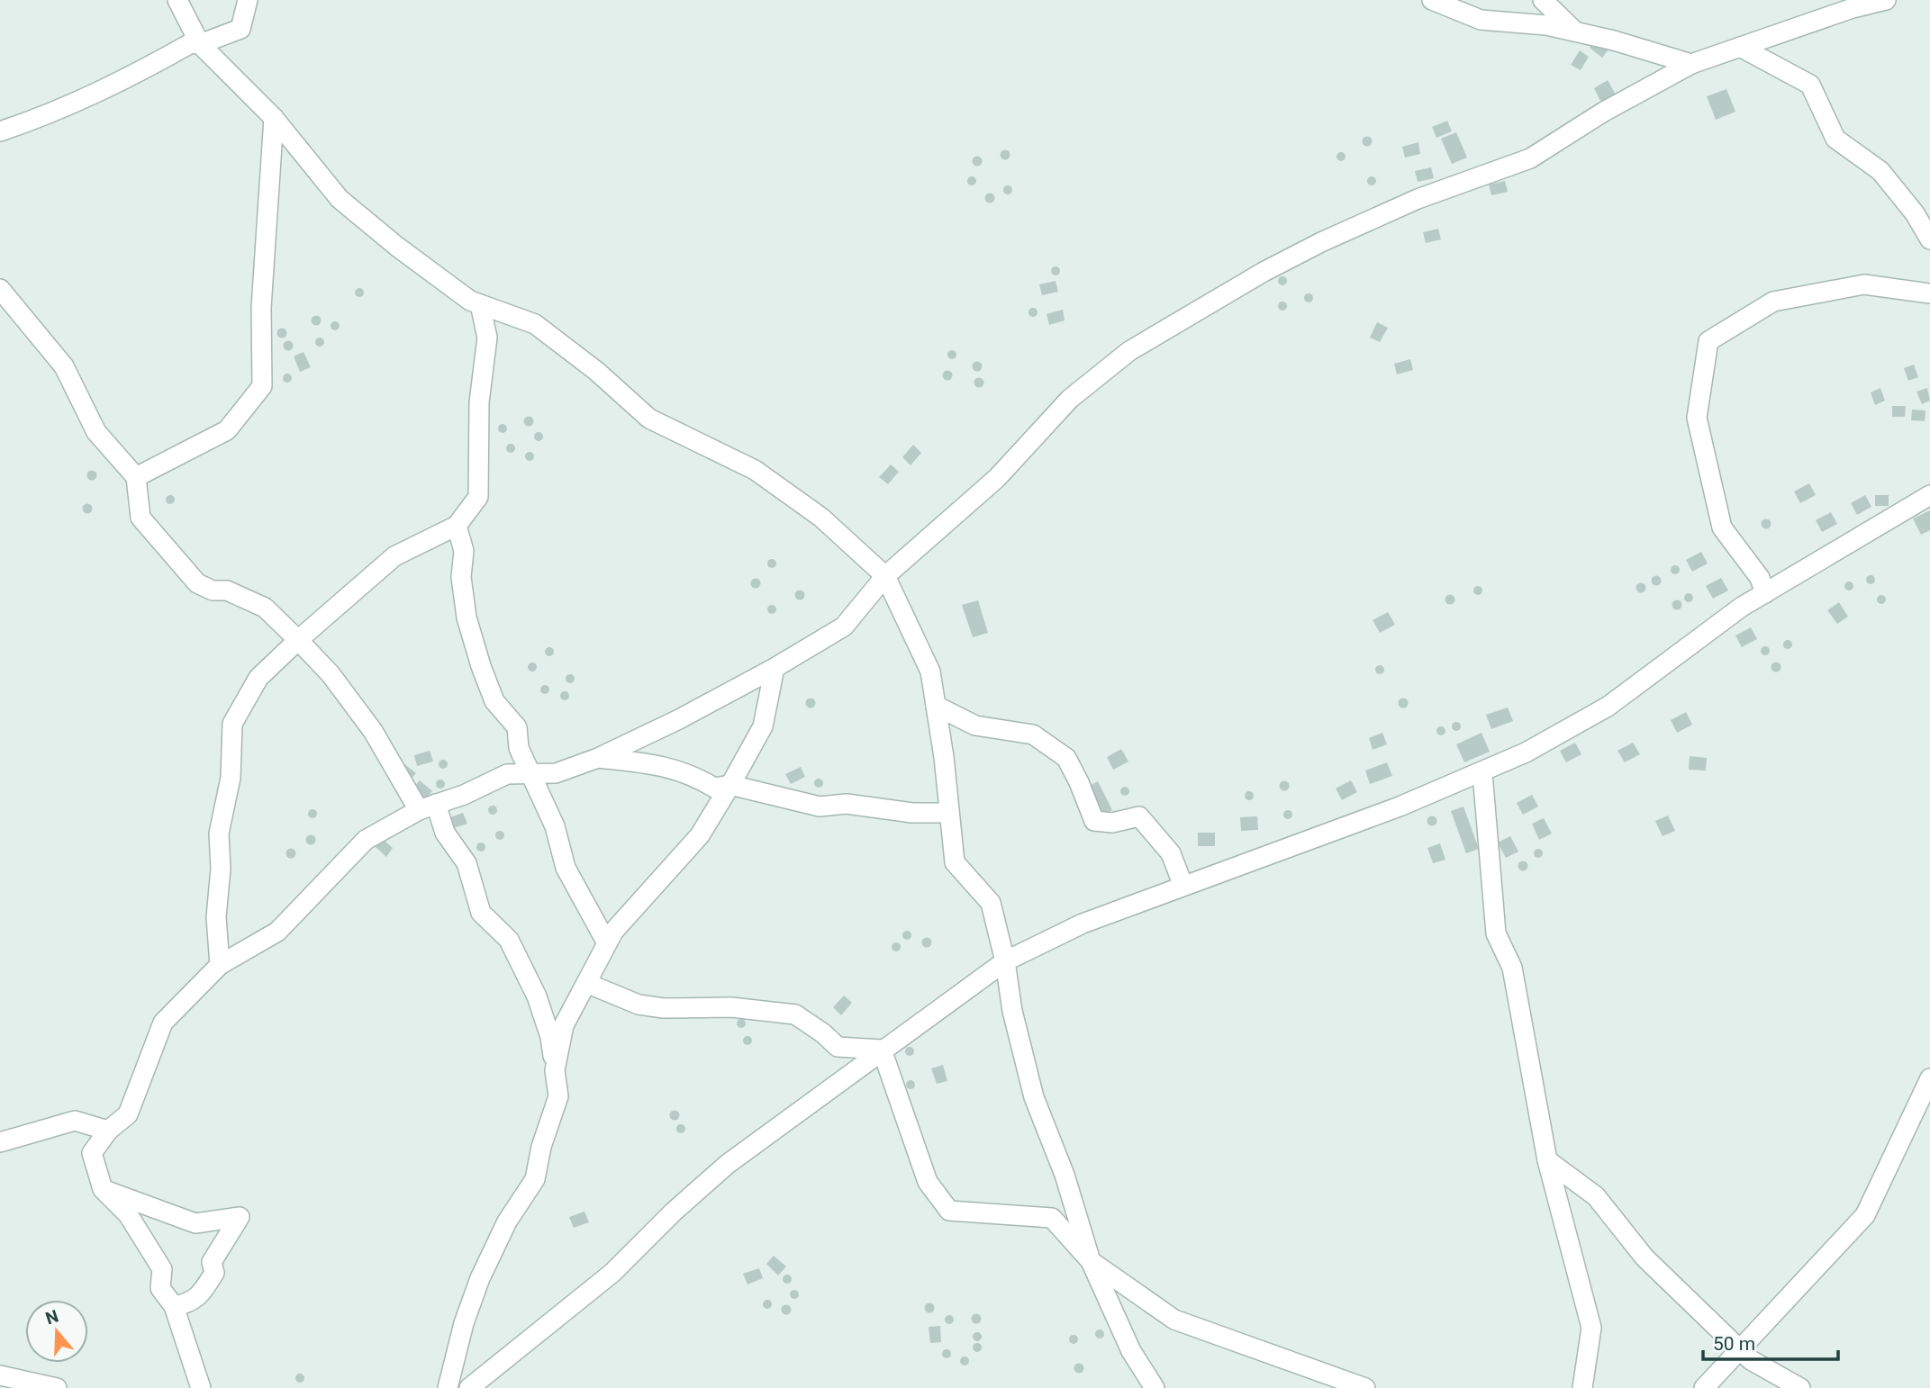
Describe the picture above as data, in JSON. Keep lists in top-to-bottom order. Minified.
{"scale_bar":"50 m","north":"top"}
